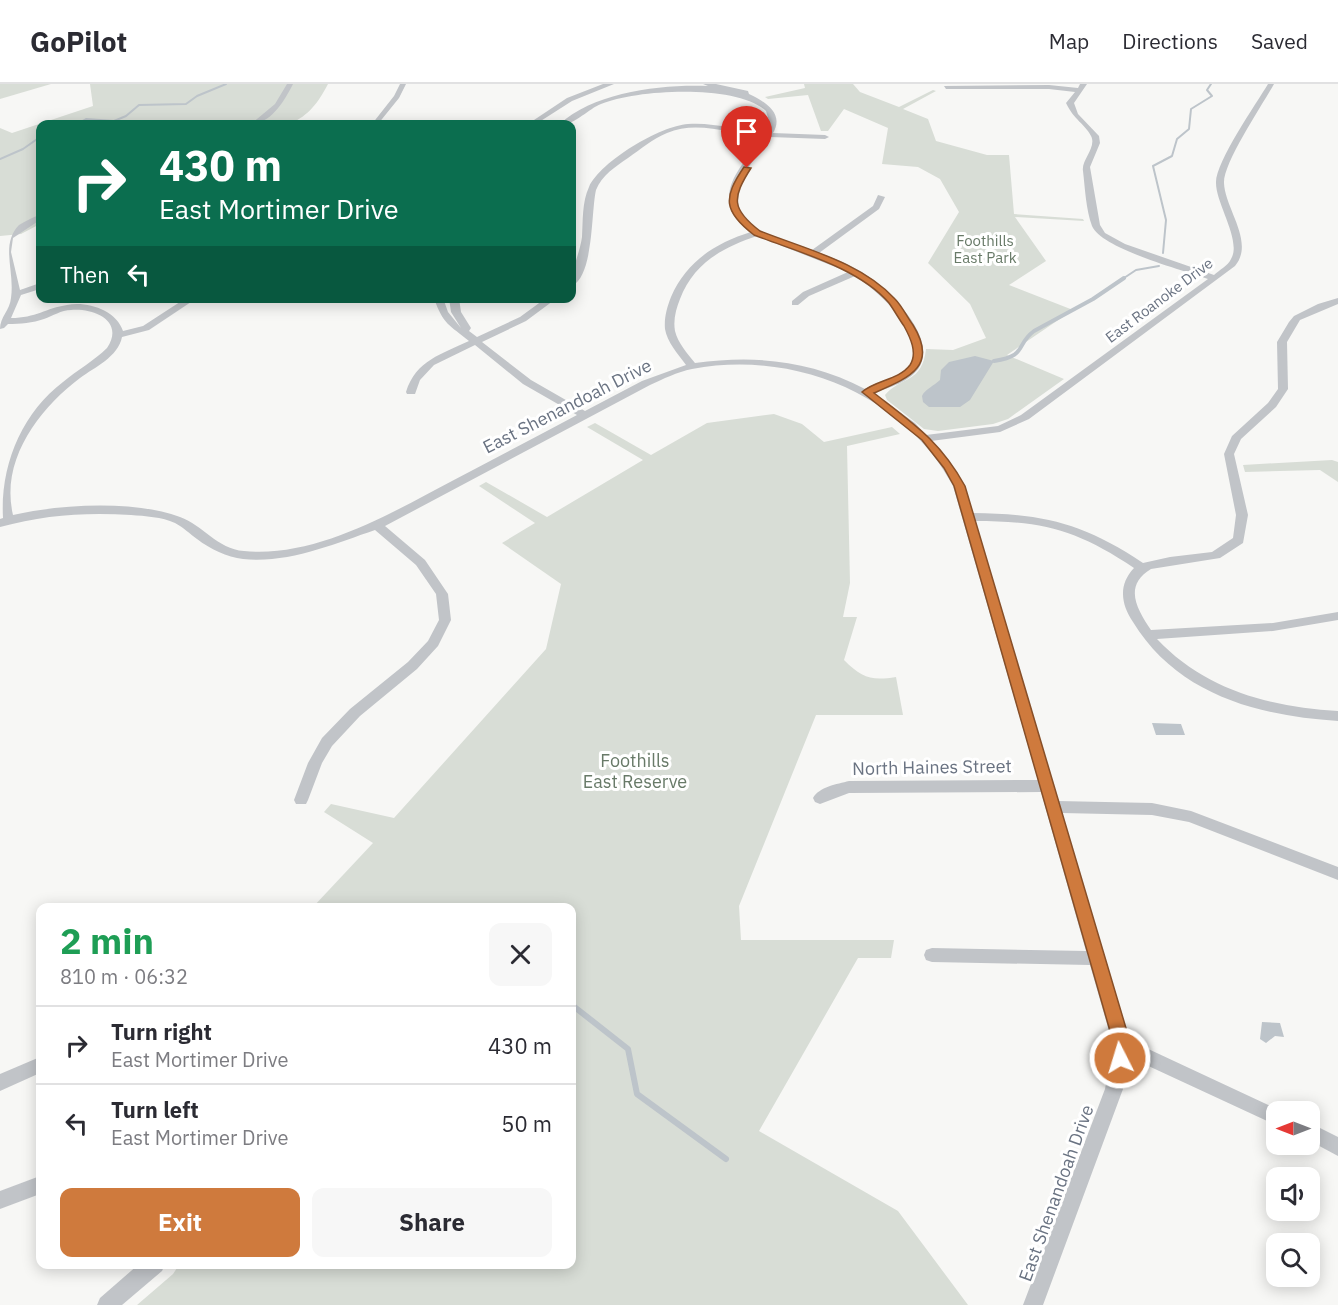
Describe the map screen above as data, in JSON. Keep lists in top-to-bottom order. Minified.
{"streets":{"street":["East Roanoke Drive","East Shenandoah Drive","North Haines Street"]},"crossings":[["East Roanoke Drive","East Shenandoah Drive"],["East Shenandoah Drive","North Haines Street"]],"parks":["Foothills East Park","Foothills East Reserve"],"north":"left","page":{"header":"GoPilot","nav":["Map","Directions","Saved"],"turn":["430 m","East Mortimer Drive"],"then":"Then","heading":["2 min","810 m · 06:32"],"list":[{"name":"Turn right","note":"East Mortimer Drive","value":"430 m"},{"name":"Turn left","note":"East Mortimer Drive","value":"50 m"}],"buttons":["Exit","Share"]}}
